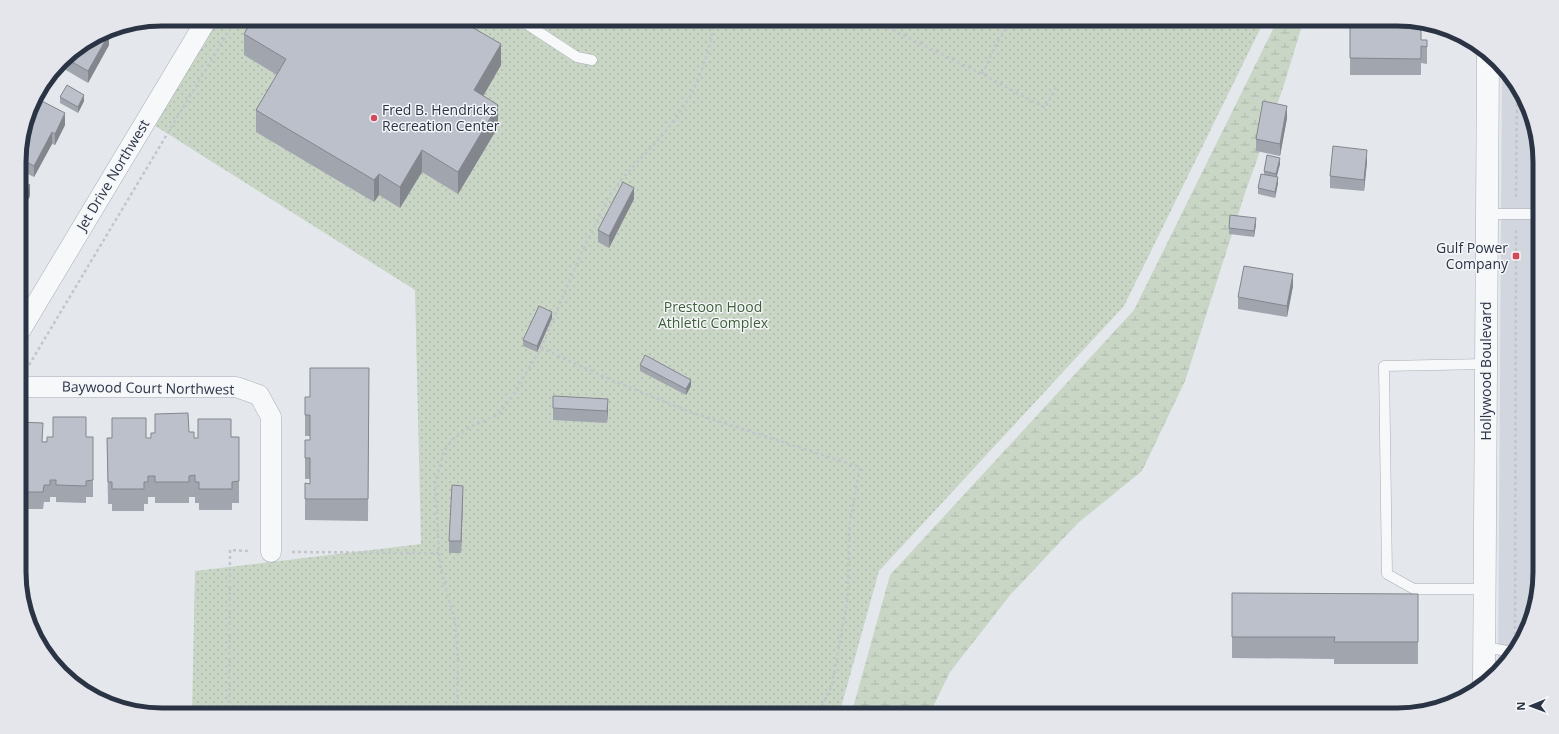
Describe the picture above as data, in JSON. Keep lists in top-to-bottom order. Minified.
{"streets":{"street":["Jet Drive Northwest","Hollywood Boulevard","Baywood Court Northwest"]},"parks":["Prestoon Hood Athletic Complex"],"places":{"other":["Fred B. Hendricks Recreation Center"],"transit":["Gulf Power Company"]},"north":"left"}
